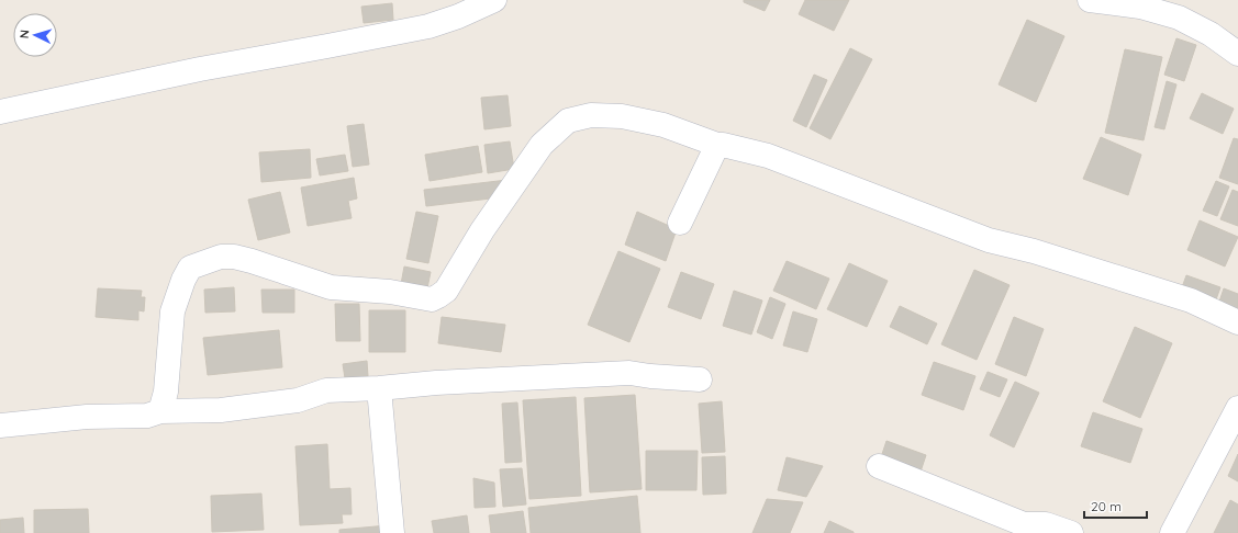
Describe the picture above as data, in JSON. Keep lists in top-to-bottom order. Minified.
{"scale_bar":"20 m","north":"left"}
